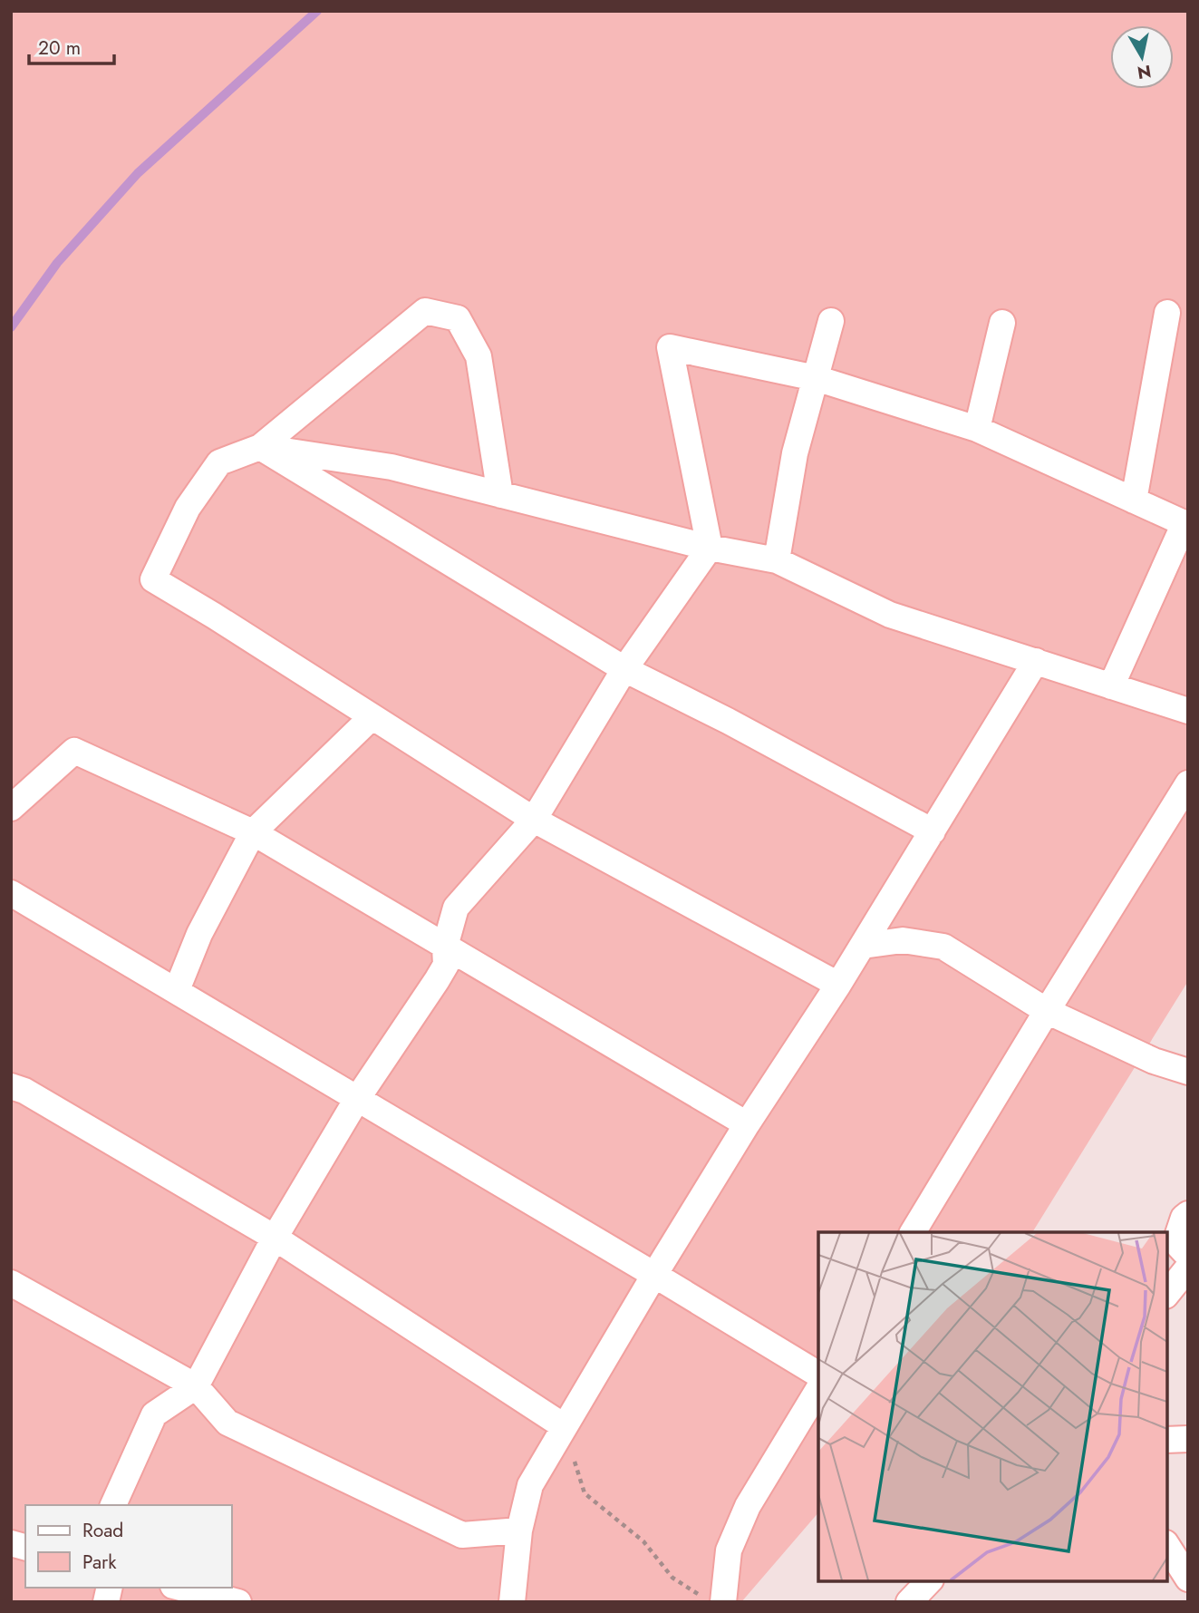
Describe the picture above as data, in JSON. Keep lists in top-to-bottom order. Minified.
{"legend":["Road","Park"],"scale_bar":"20 m","north":"bottom"}
